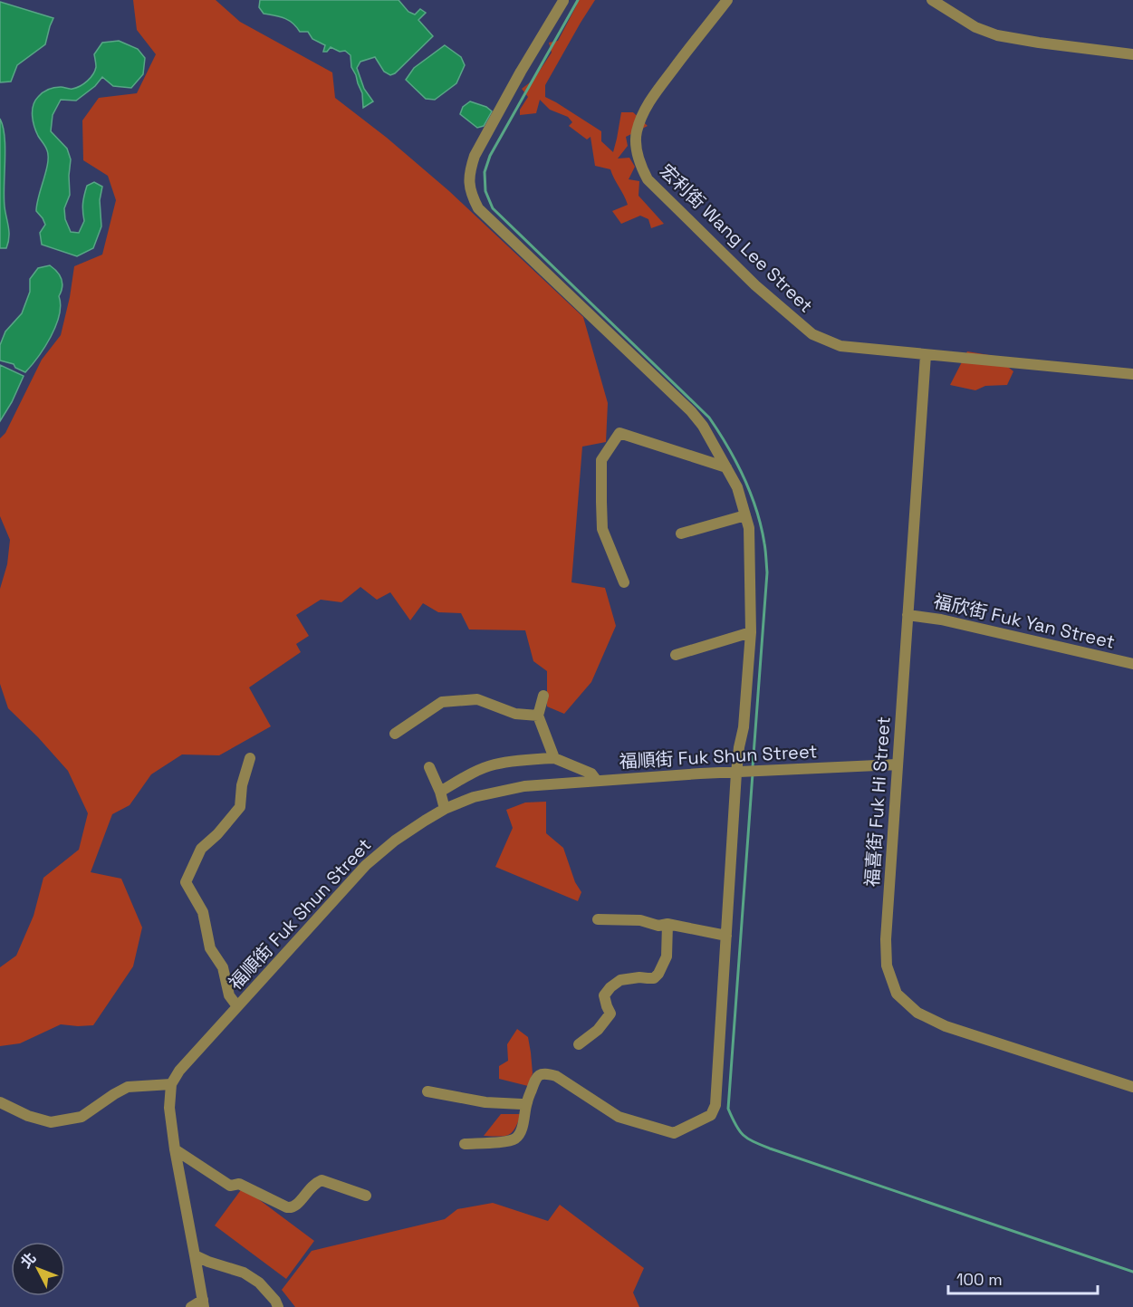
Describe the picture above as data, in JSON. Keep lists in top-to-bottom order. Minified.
{"streets":{"street":["宏利街 Wang Lee Street","福欣街 Fuk Yan Street","福順街 Fuk Shun Street","福喜街 Fuk Hi Street"]},"crossings":[["宏利街 Wang Lee Street","福喜街 Fuk Hi Street"],["福欣街 Fuk Yan Street","福喜街 Fuk Hi Street"],["福順街 Fuk Shun Street","福喜街 Fuk Hi Street"]],"scale_bar":"100 m","north":"top left"}
